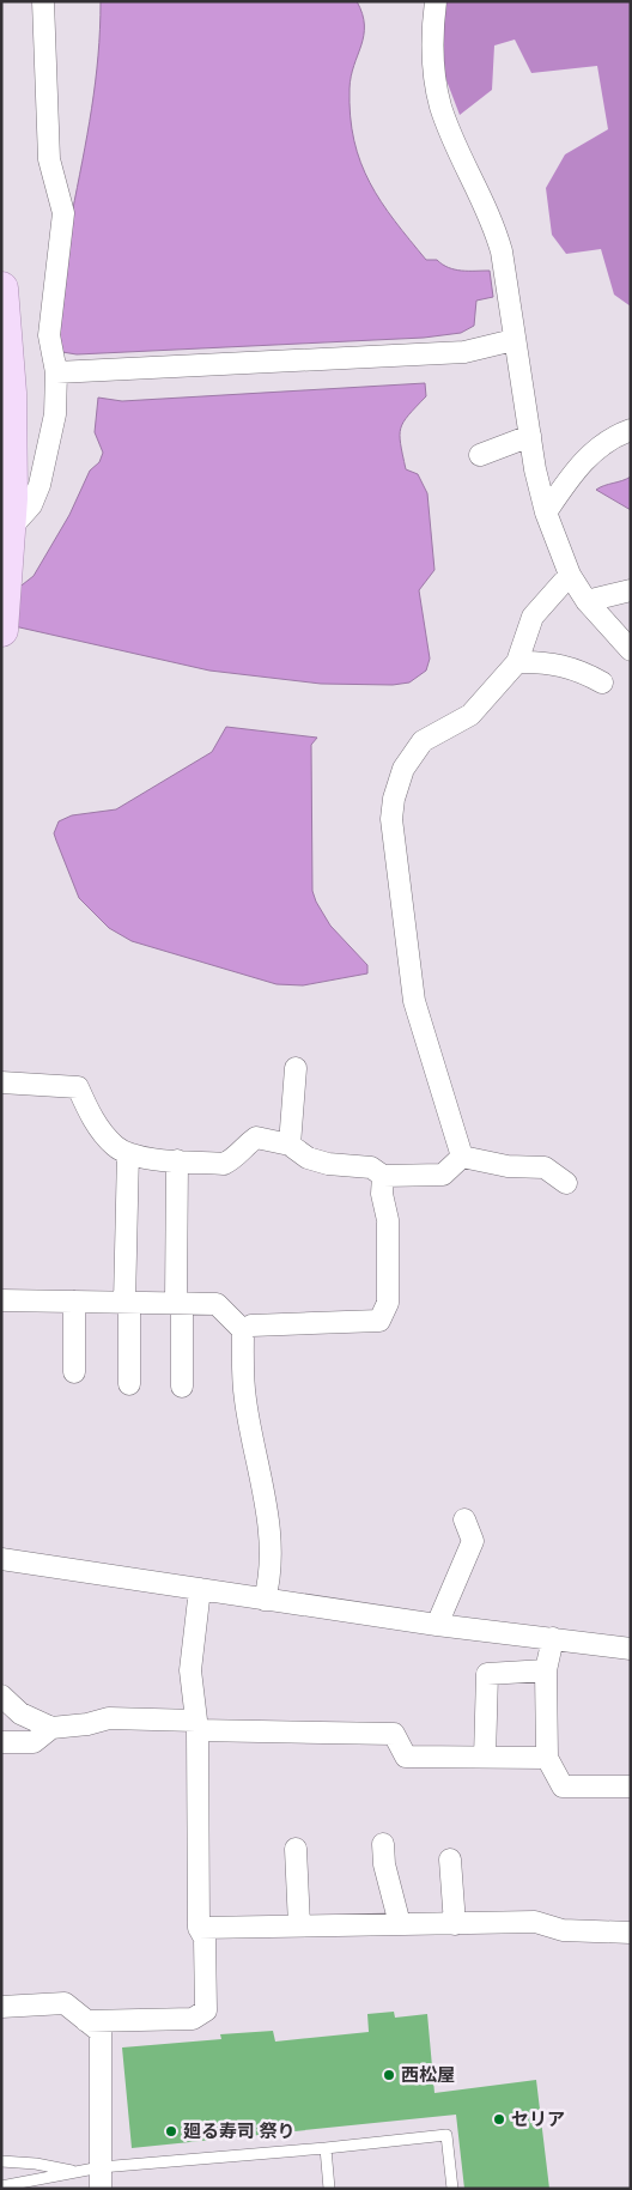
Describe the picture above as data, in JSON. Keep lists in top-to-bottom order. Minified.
{"places":["西松屋","セリア","廻る寿司 祭り"]}
